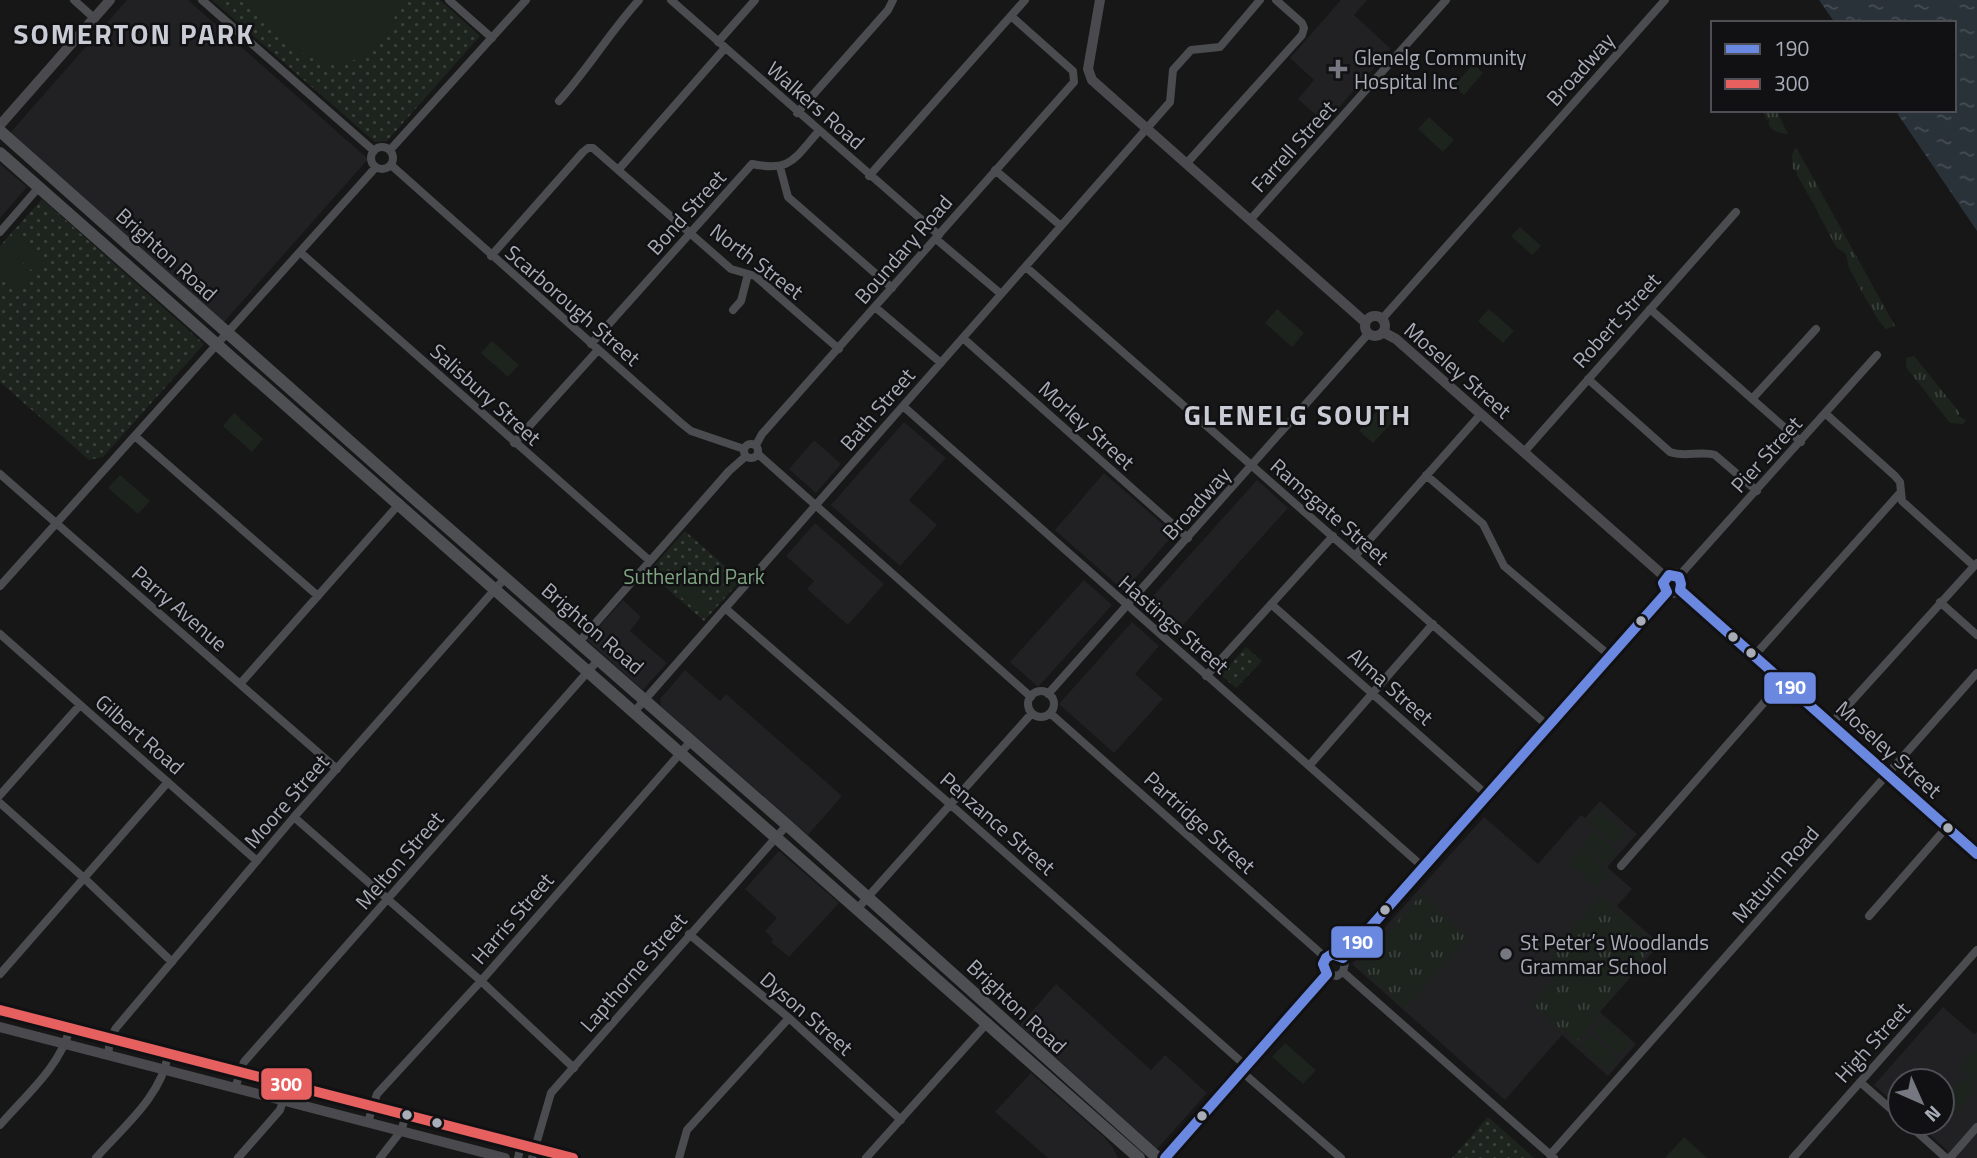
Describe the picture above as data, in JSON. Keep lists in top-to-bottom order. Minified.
{"streets":{"main road":["Brighton Road"],"street":["Broadway","Walkers Road","Farrell Street","Bond Street","Boundary Road","North Street","Scarborough Street","Robert Street","Moseley Street","Salisbury Street","Bath Street","Morley Street","Pier Street","Ramsgate Street","Parry Avenue","Hastings Street","Alma Street","Gilbert Road","Moore Street","Partridge Street","Penzance Street","Melton Street","Maturin Road","Harris Street","Lapthorne Street","Dyson Street","High Street"]},"crossings":[["Broadway","Moseley Street"],["Broadway","Morley Street"],["Broadway","Ramsgate Street"],["Broadway","Hastings Street"],["Broadway","Partridge Street"],["Walkers Road","Boundary Road"],["Walkers Road","Bath Street"],["Bond Street","North Street"],["Bond Street","Scarborough Street"],["Bond Street","Salisbury Street"],["Boundary Road","North Street"],["Brighton Road","Bath Street"],["Brighton Road","Moore Street"],["Brighton Road","Melton Street"],["Brighton Road","Harris Street"],["Brighton Road","Lapthorne Street"],["North Street","Scarborough Street"],["Robert Street","Moseley Street"],["Moseley Street","Pier Street"],["Moseley Street","Maturin Road"],["Bath Street","Morley Street"],["Bath Street","Ramsgate Street"],["Bath Street","Hastings Street"],["Bath Street","Penzance Street"],["Parry Avenue","Moore Street"],["Gilbert Road","Moore Street"],["Lapthorne Street","Dyson Street"]],"districts":["SOMERTON PARK","GLENELG SOUTH"],"parks":["Sutherland Park"],"places":{"health":["Glenelg Community Hospital Inc"],"other":["St Peter’s Woodlands Grammar School"]},"lines":["transit line 190","transit line 300"],"legend":["190","300"],"north":"bottom right"}
